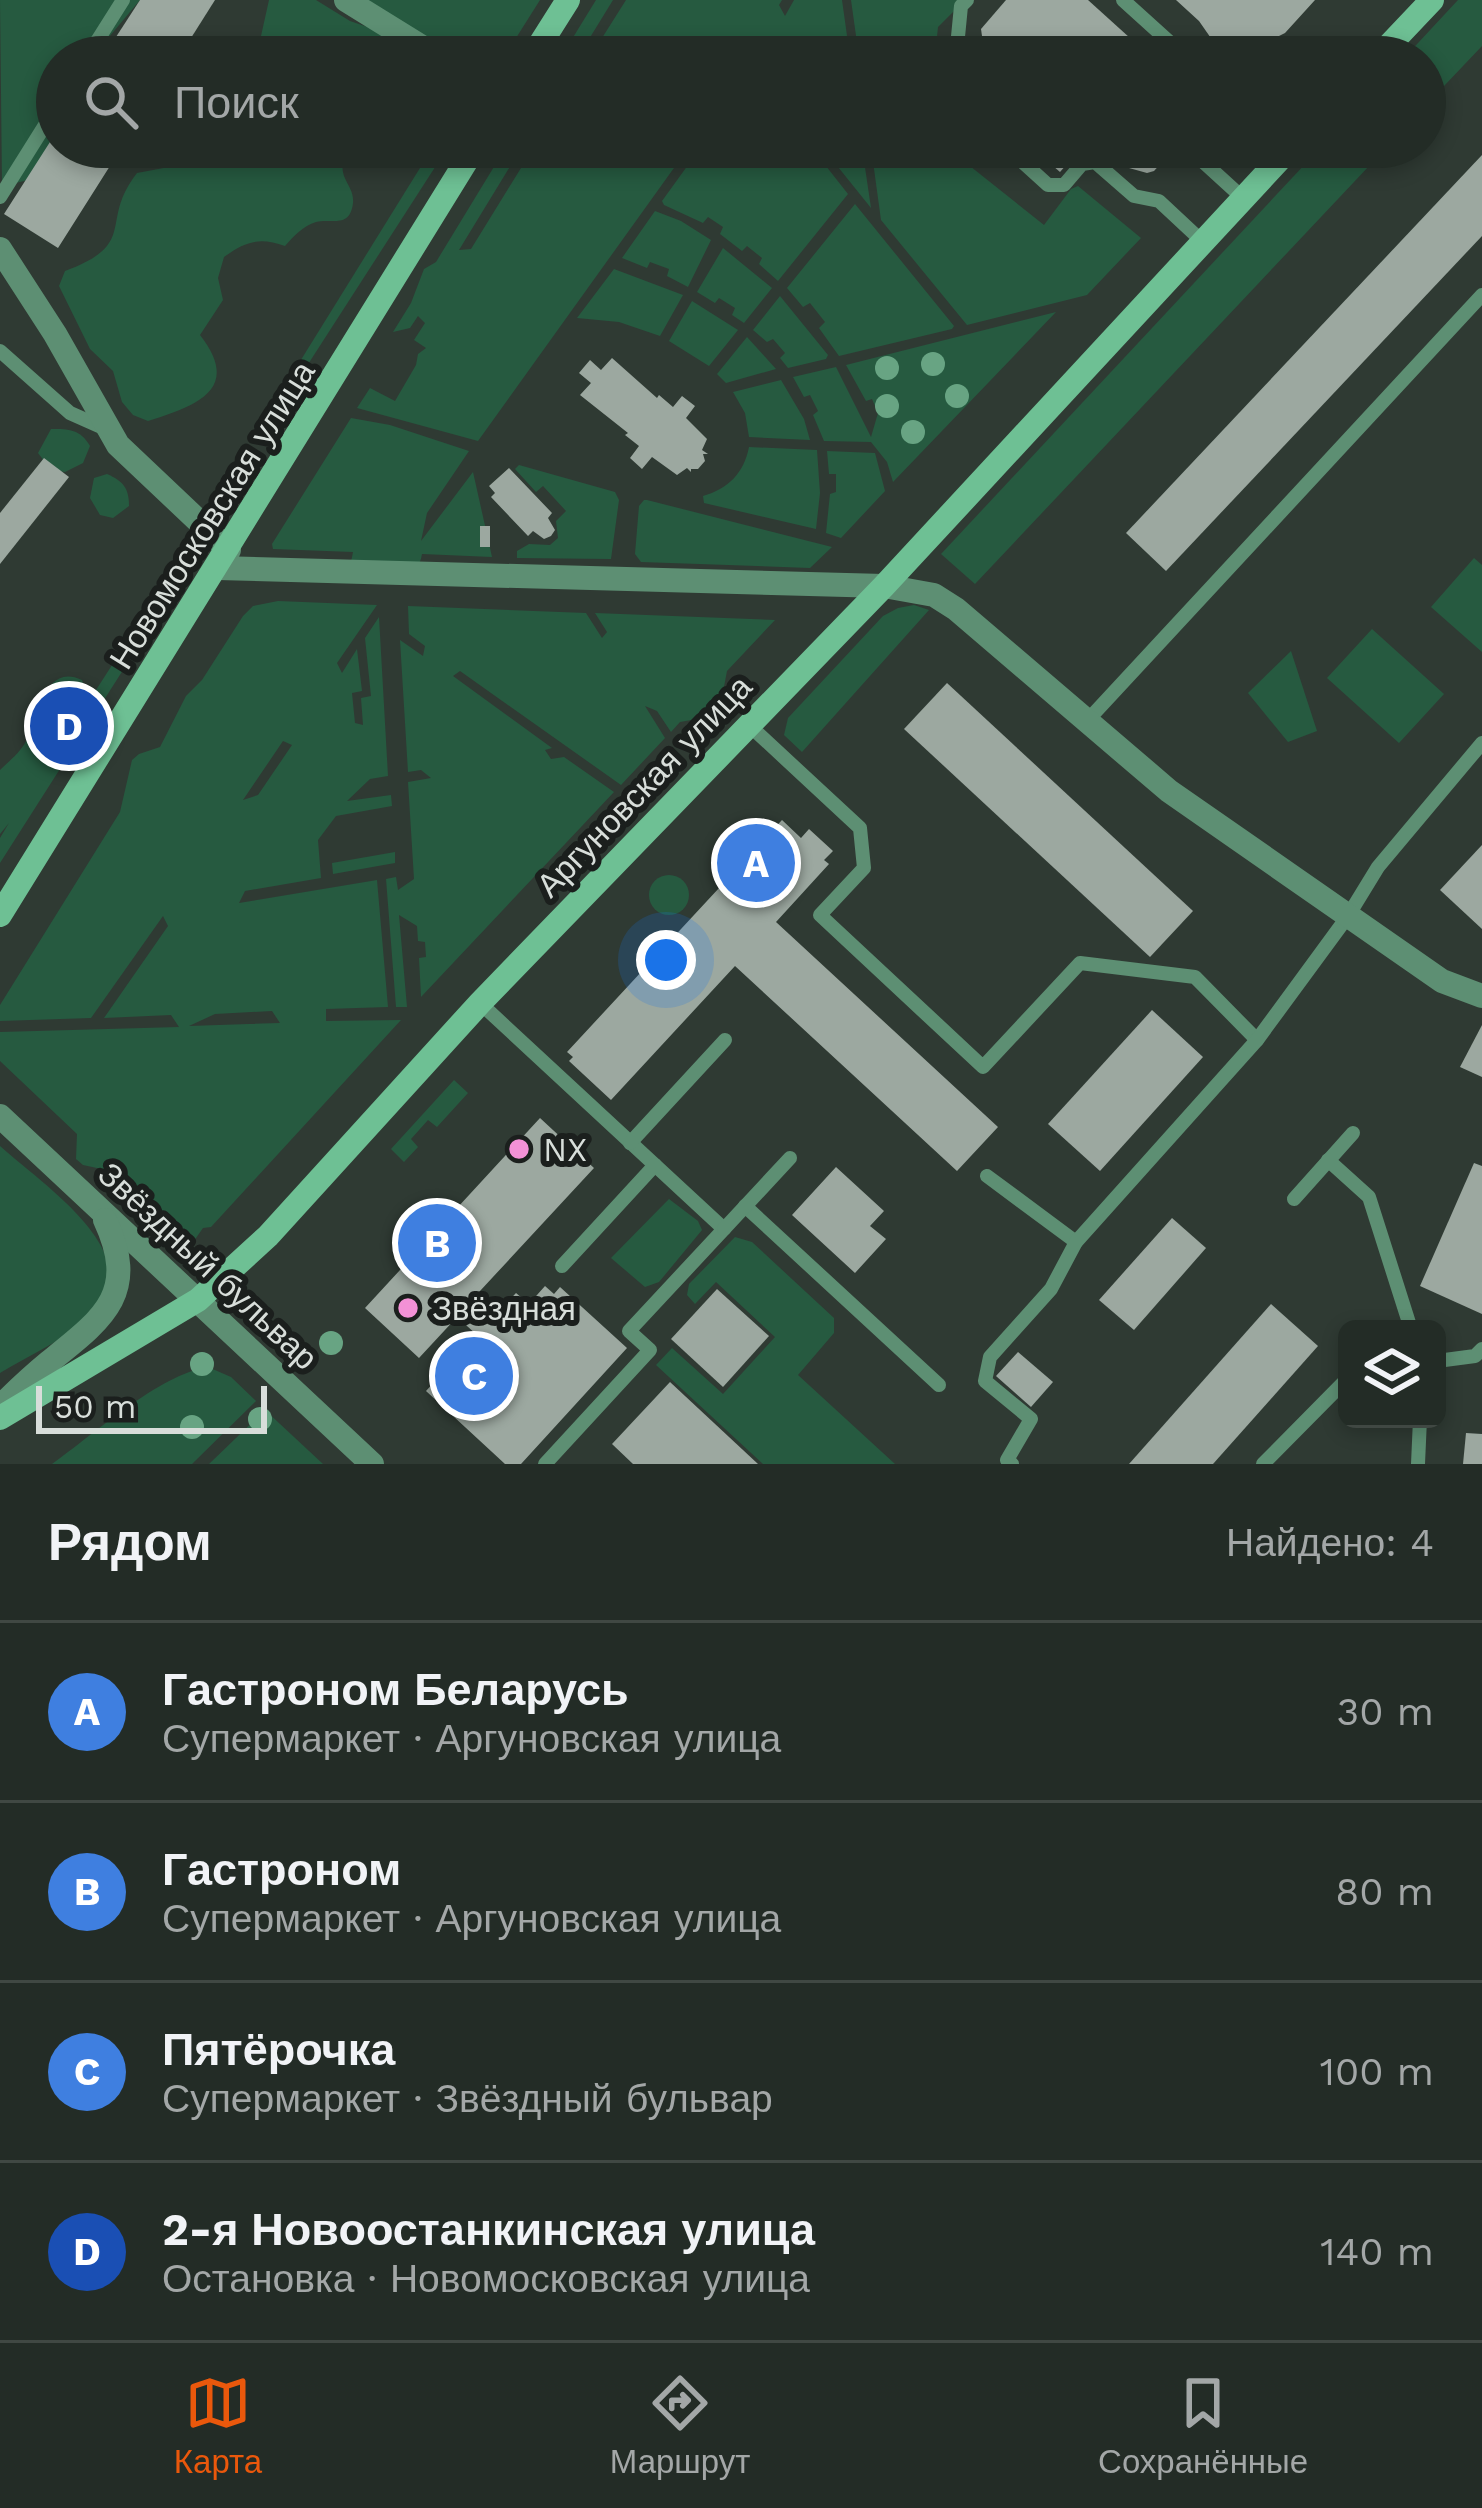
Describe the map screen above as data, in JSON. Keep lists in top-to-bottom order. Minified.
{"streets":{"main road":["Новомосковская улица","Аргуновская улица"],"street":["Звёздный бульвар"]},"crossings":[["Аргуновская улица","Звёздный бульвар"]],"places":["NX","Звёздная"],"scale_bar":"50 m","page":{"search":"Поиск","pins":["D","A","B","C"],"scale":"50 m","heading":["Рядом","Найдено: 4"],"list":[{"mark":"A","name":"Гастроном Беларусь","note":"Супермаркет · Аргуновская улица","value":"30 m"},{"mark":"B","name":"Гастроном","note":"Супермаркет · Аргуновская улица","value":"80 m"},{"mark":"C","name":"Пятёрочка","note":"Супермаркет · Звёздный бульвар","value":"100 m"},{"mark":"D","name":"2-я Новоостанкинская улица","note":"Остановка · Новомосковская улица","value":"140 m"}],"nav":["Карта","Маршрут","Сохранённые"]}}
